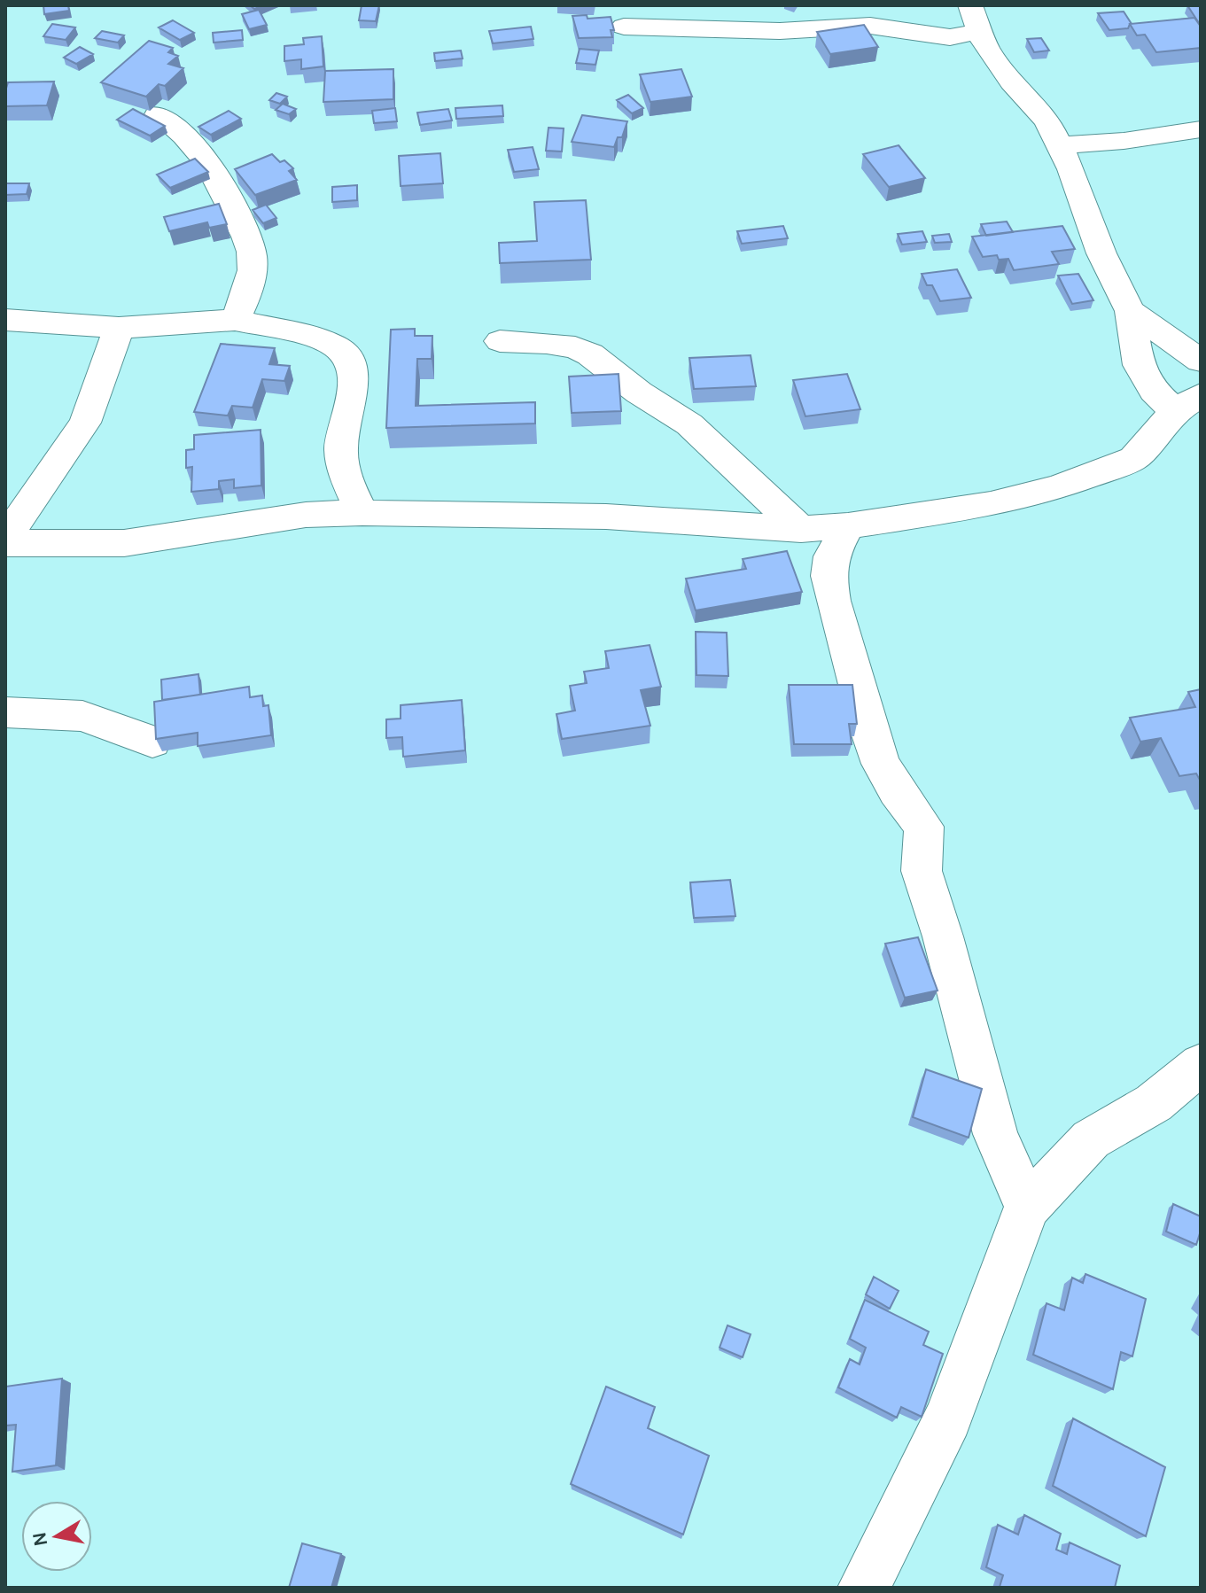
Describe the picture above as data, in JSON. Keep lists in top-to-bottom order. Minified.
{"north":"left"}
